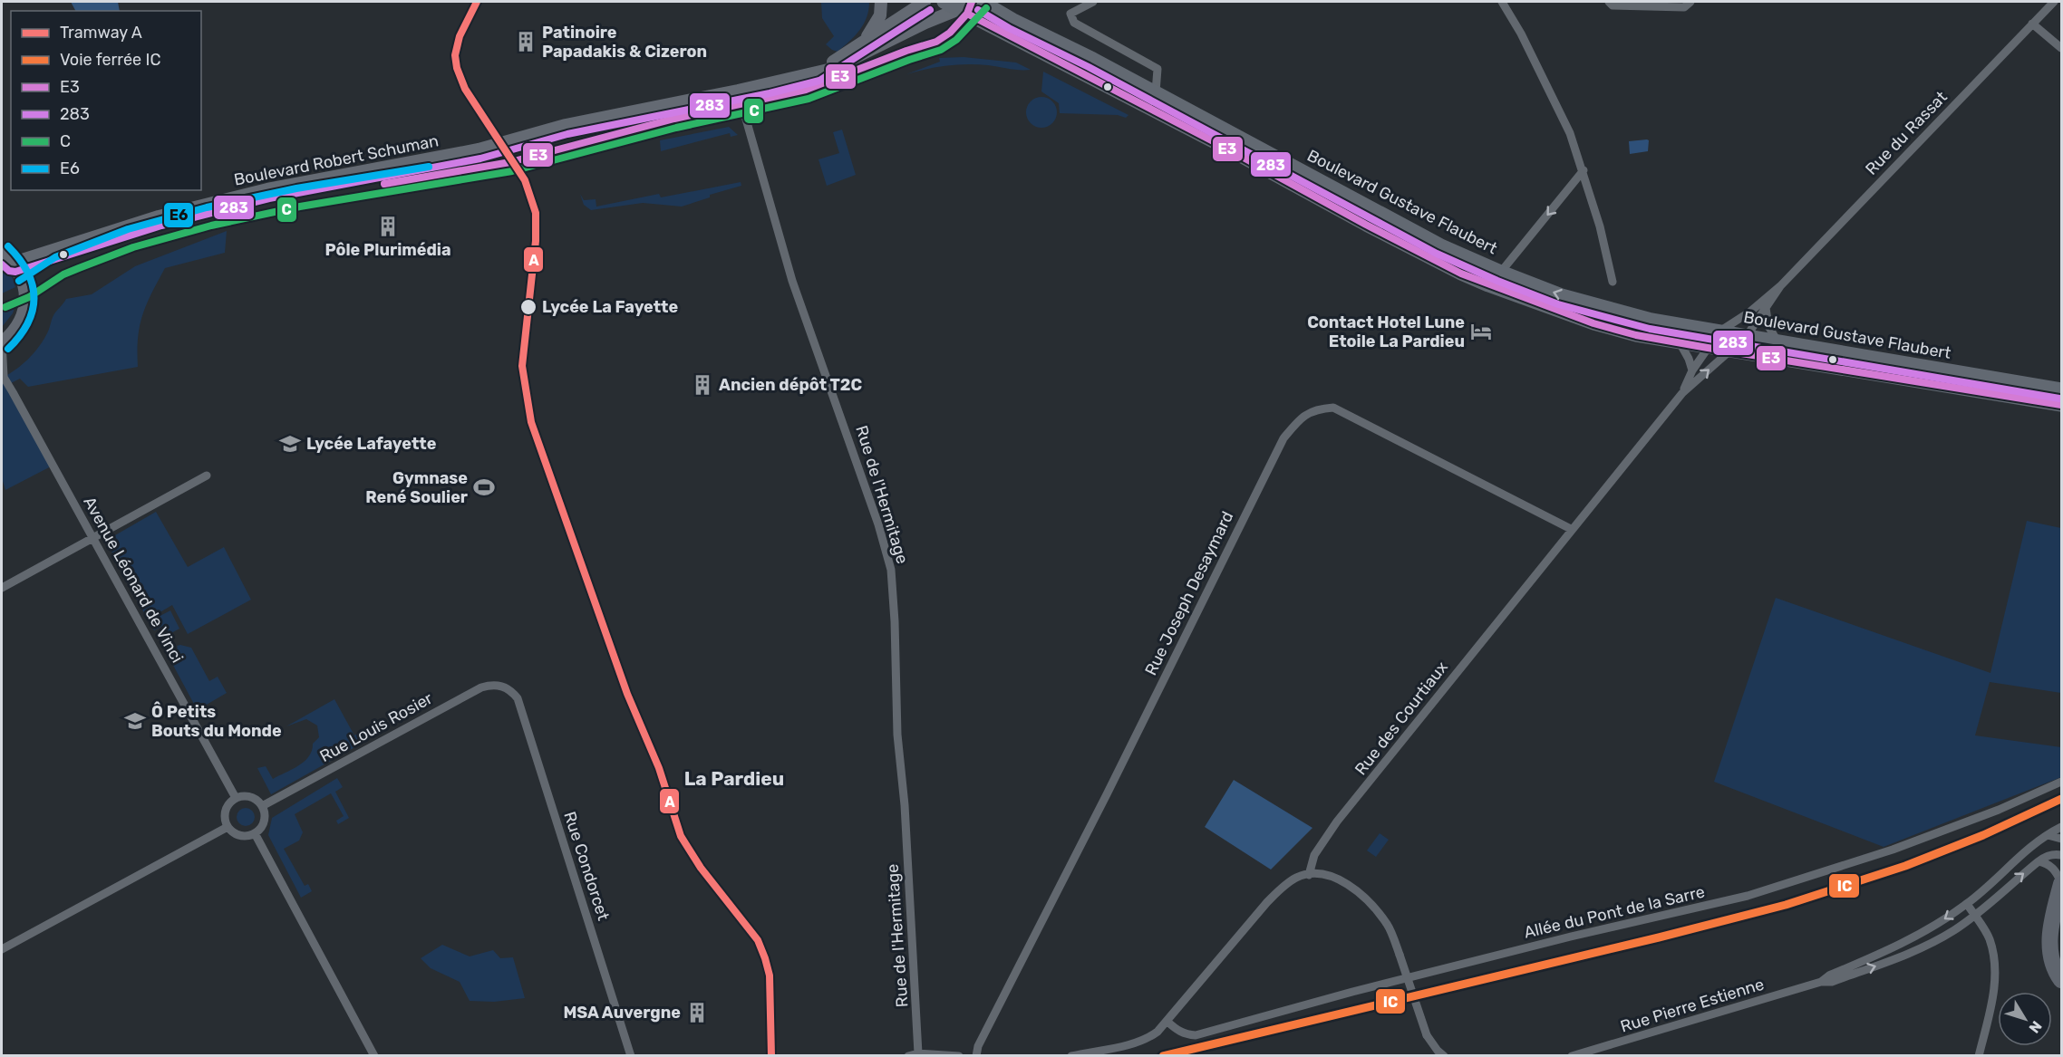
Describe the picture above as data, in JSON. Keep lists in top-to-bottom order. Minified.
{"streets":{"main road":["Boulevard Robert Schuman","Boulevard Gustave Flaubert"],"street":["Rue du Rassat","Rue de l'Hermitage","Avenue Léonard de Vinci","Rue Joseph Desaymard","Rue des Courtiaux","Rue Louis Rosier","Rue Condorcet","Allée du Pont de la Sarre","Rue Pierre Estienne"]},"crossings":[["Rue du Rassat","Boulevard Gustave Flaubert"],["Rue du Rassat","Rue des Courtiaux"],["Boulevard Robert Schuman","Rue de l'Hermitage"],["Boulevard Gustave Flaubert","Rue des Courtiaux"],["Avenue Léonard de Vinci","Rue Louis Rosier"],["Rue Joseph Desaymard","Rue des Courtiaux"],["Rue Louis Rosier","Rue Condorcet"]],"districts":["La Pardieu"],"places":{"building":["Patinoire Papadakis & Cizeron","Pôle Plurimédia","Ancien dépôt T2C","MSA Auvergne"],"other":["Lycée La Fayette"],"hotel":["Contact Hotel Lune Etoile La Pardieu"],"school or university":["Lycée Lafayette","Ô Petits Bouts du Monde"],"sports":["Gymnase René Soulier"]},"lines":["tram line A","transit line E3","transit line C","transit line 283","transit line E6","rail line IC"],"legend":["Tramway A","Voie ferrée IC","E3","283","C","E6"],"north":"bottom right"}
